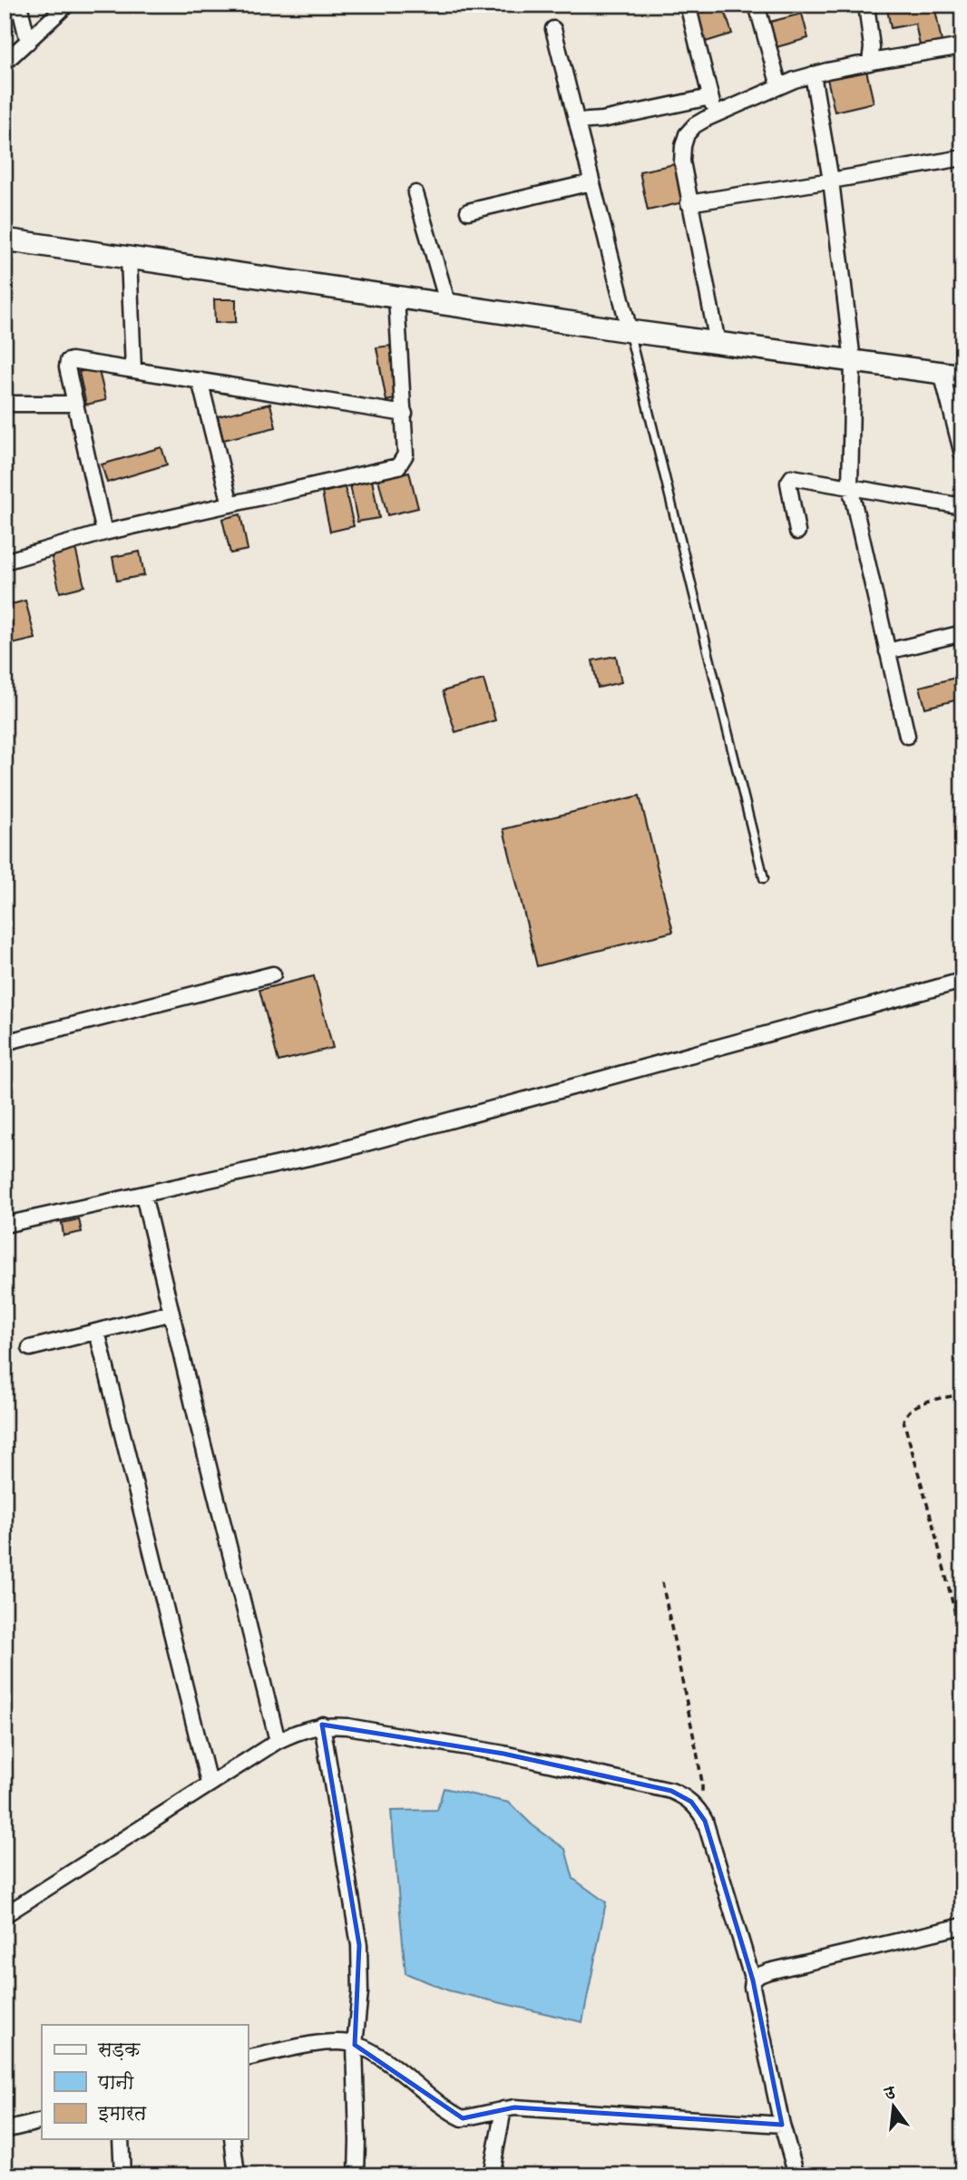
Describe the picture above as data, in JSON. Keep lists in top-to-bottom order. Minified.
{"legend":["सड़क","पानी","इमारत"],"north":"top"}
